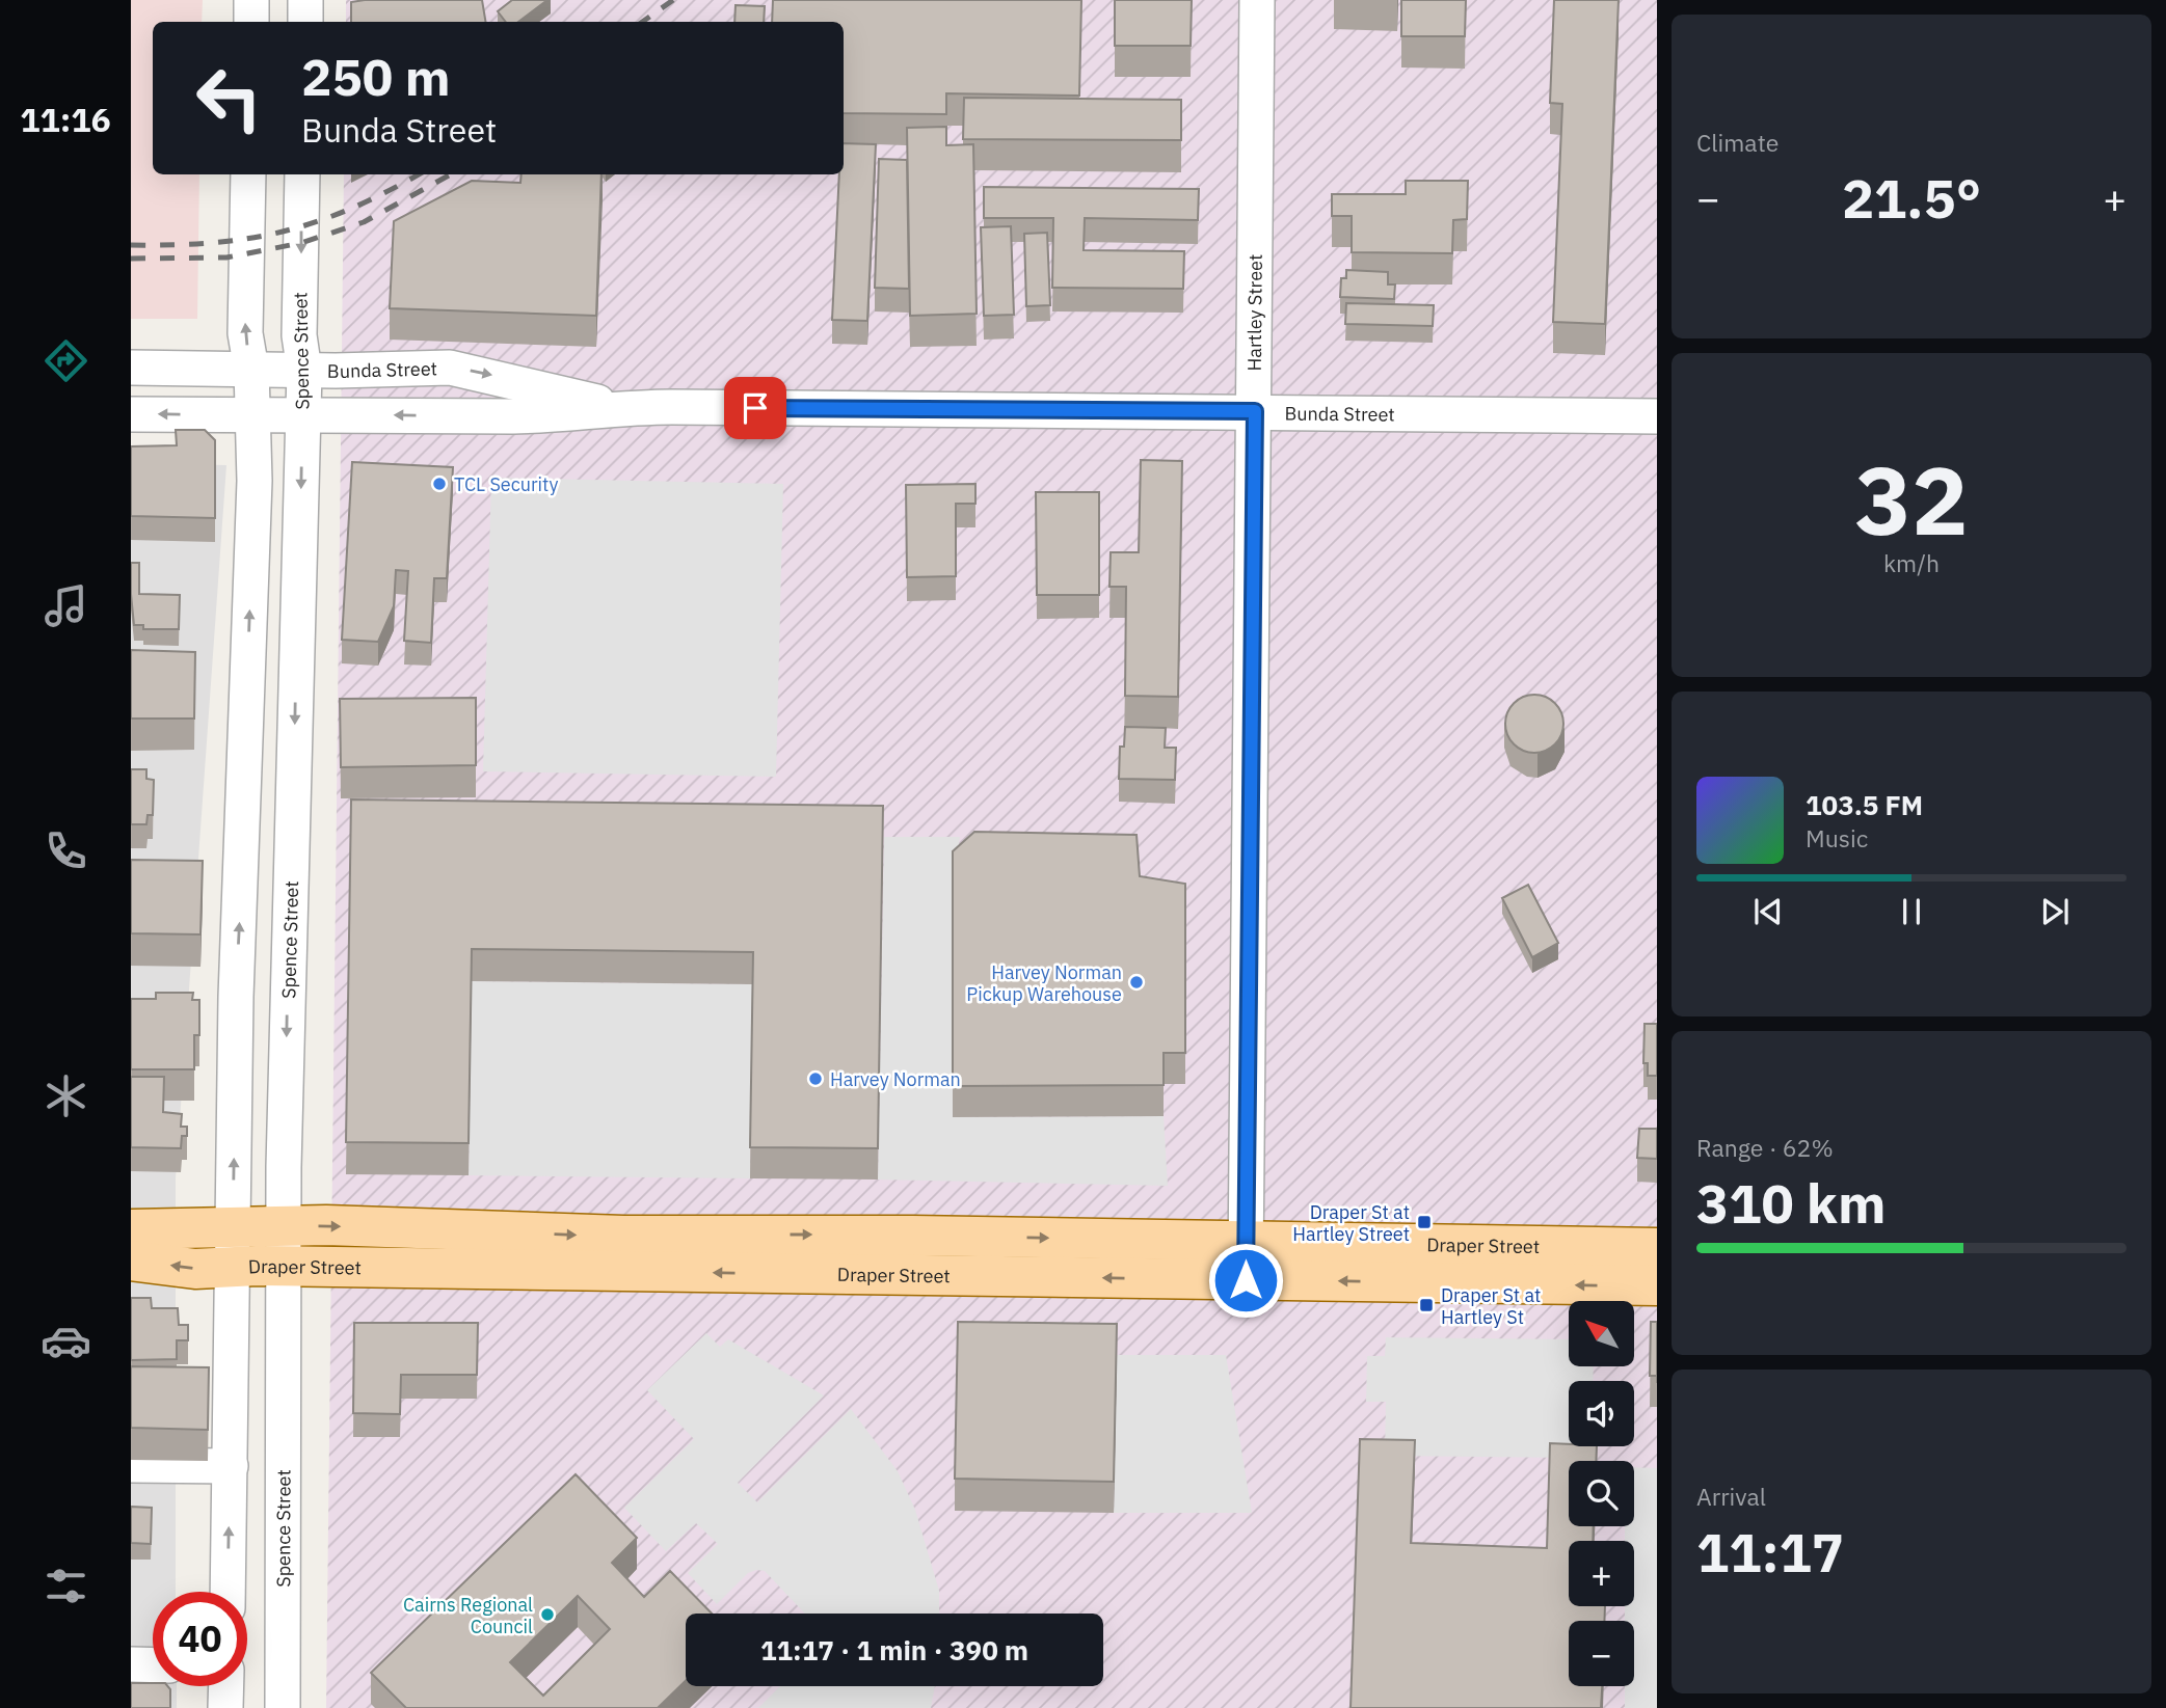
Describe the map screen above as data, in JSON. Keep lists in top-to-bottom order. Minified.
{"streets":{"main road":["Draper Street"],"street":["Hartley Street","Spence Street","Bunda Street"]},"crossings":[["Hartley Street","Bunda Street"],["Hartley Street","Draper Street"],["Spence Street","Bunda Street"],["Spence Street","Draper Street"]],"places":{"other":["TCL Security","Harvey Norman Pickup Warehouse","Harvey Norman","Cairns Regional Council"],"transit":["Draper St at Hartley Street","Draper St at Hartley St"]},"north":"top left","page":{"tabs":"11:16","tile":["Climate",["32","km/h"],["Range · 62%","310 km"],["Arrival","11:17"]],"turn":["250 m","Bunda Street"],"heat":["−","21.5°","+"],"song":["103.5 FM","Music"],"map_buttons":["+","−"],"limit":"40","trip":"11:17 · 1 min · 390 m"}}
